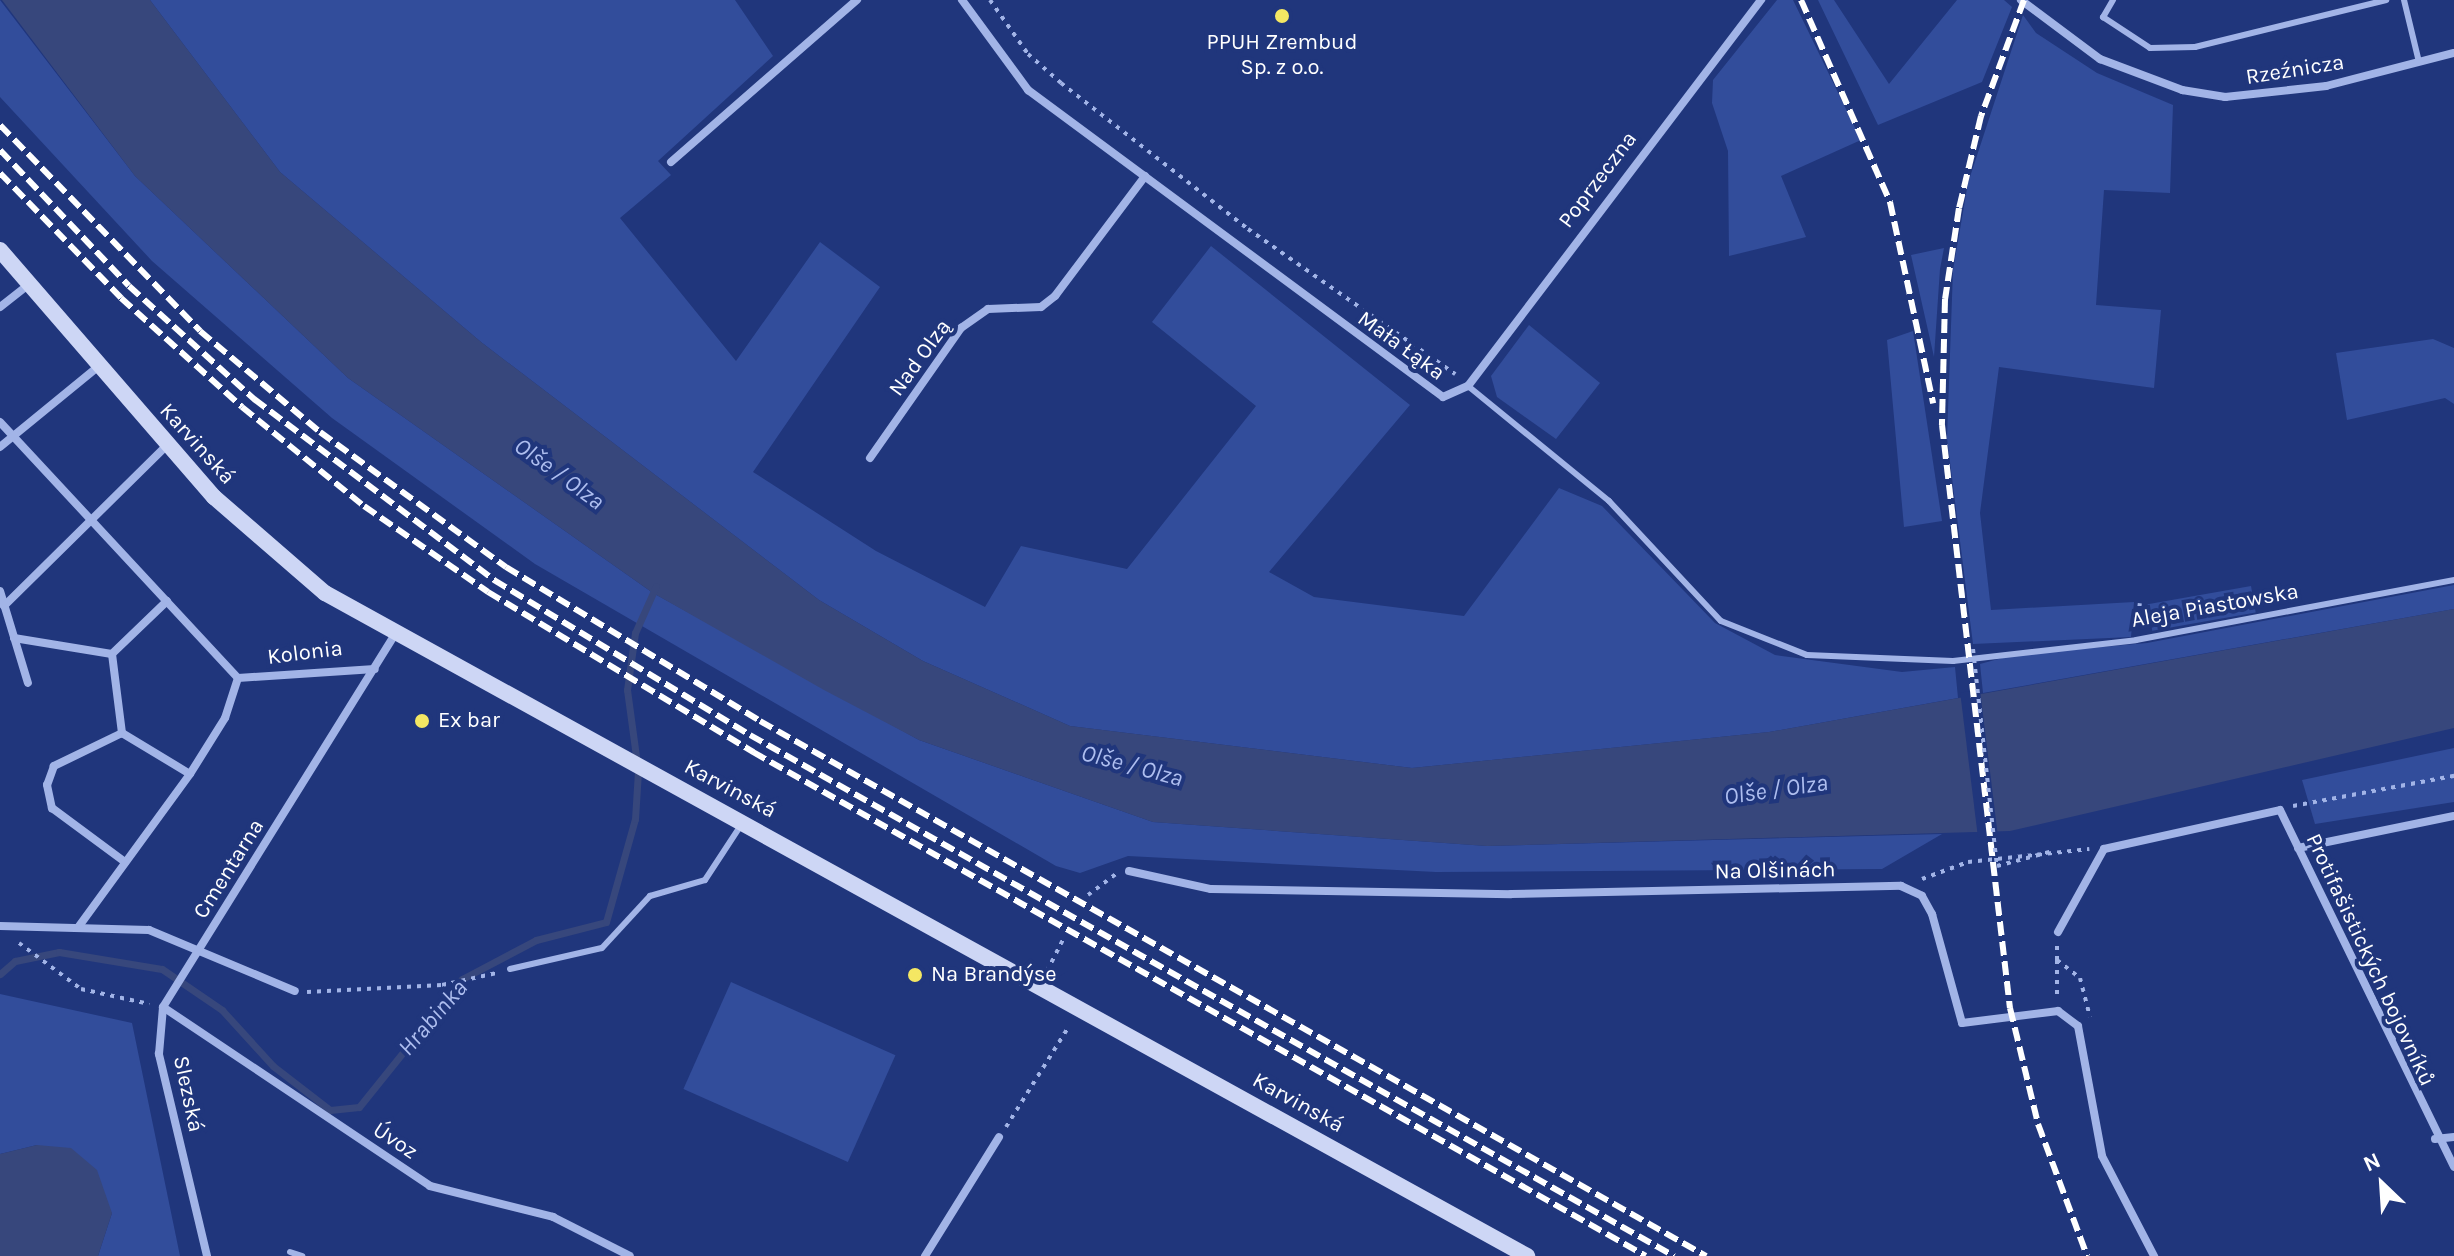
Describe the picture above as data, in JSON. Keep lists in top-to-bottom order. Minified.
{"streets":{"main road":["Karvinská"],"street":["Rzeźnicza","Poprzeczna","Mała Łąka","Nad Olzą","Kolonia","Cmentarna","Na Olšinách","Protifašistických bojovníků","Slezská","Úvoz"],"lane":["Aleja Piastowska"]},"crossings":[["Poprzeczna","Mała Łąka"],["Mała Łąka","Nad Olzą"],["Mała Łąka","Aleja Piastowska"],["Karvinská","Cmentarna"],["Kolonia","Cmentarna"],["Cmentarna","Slezská"],["Slezská","Úvoz"]],"water":["Olše / Olza","Hrabinka"],"places":["PPUH Zrembud Sp. z o.o.","Ex bar","Na Brandýse"],"north":"top left"}
